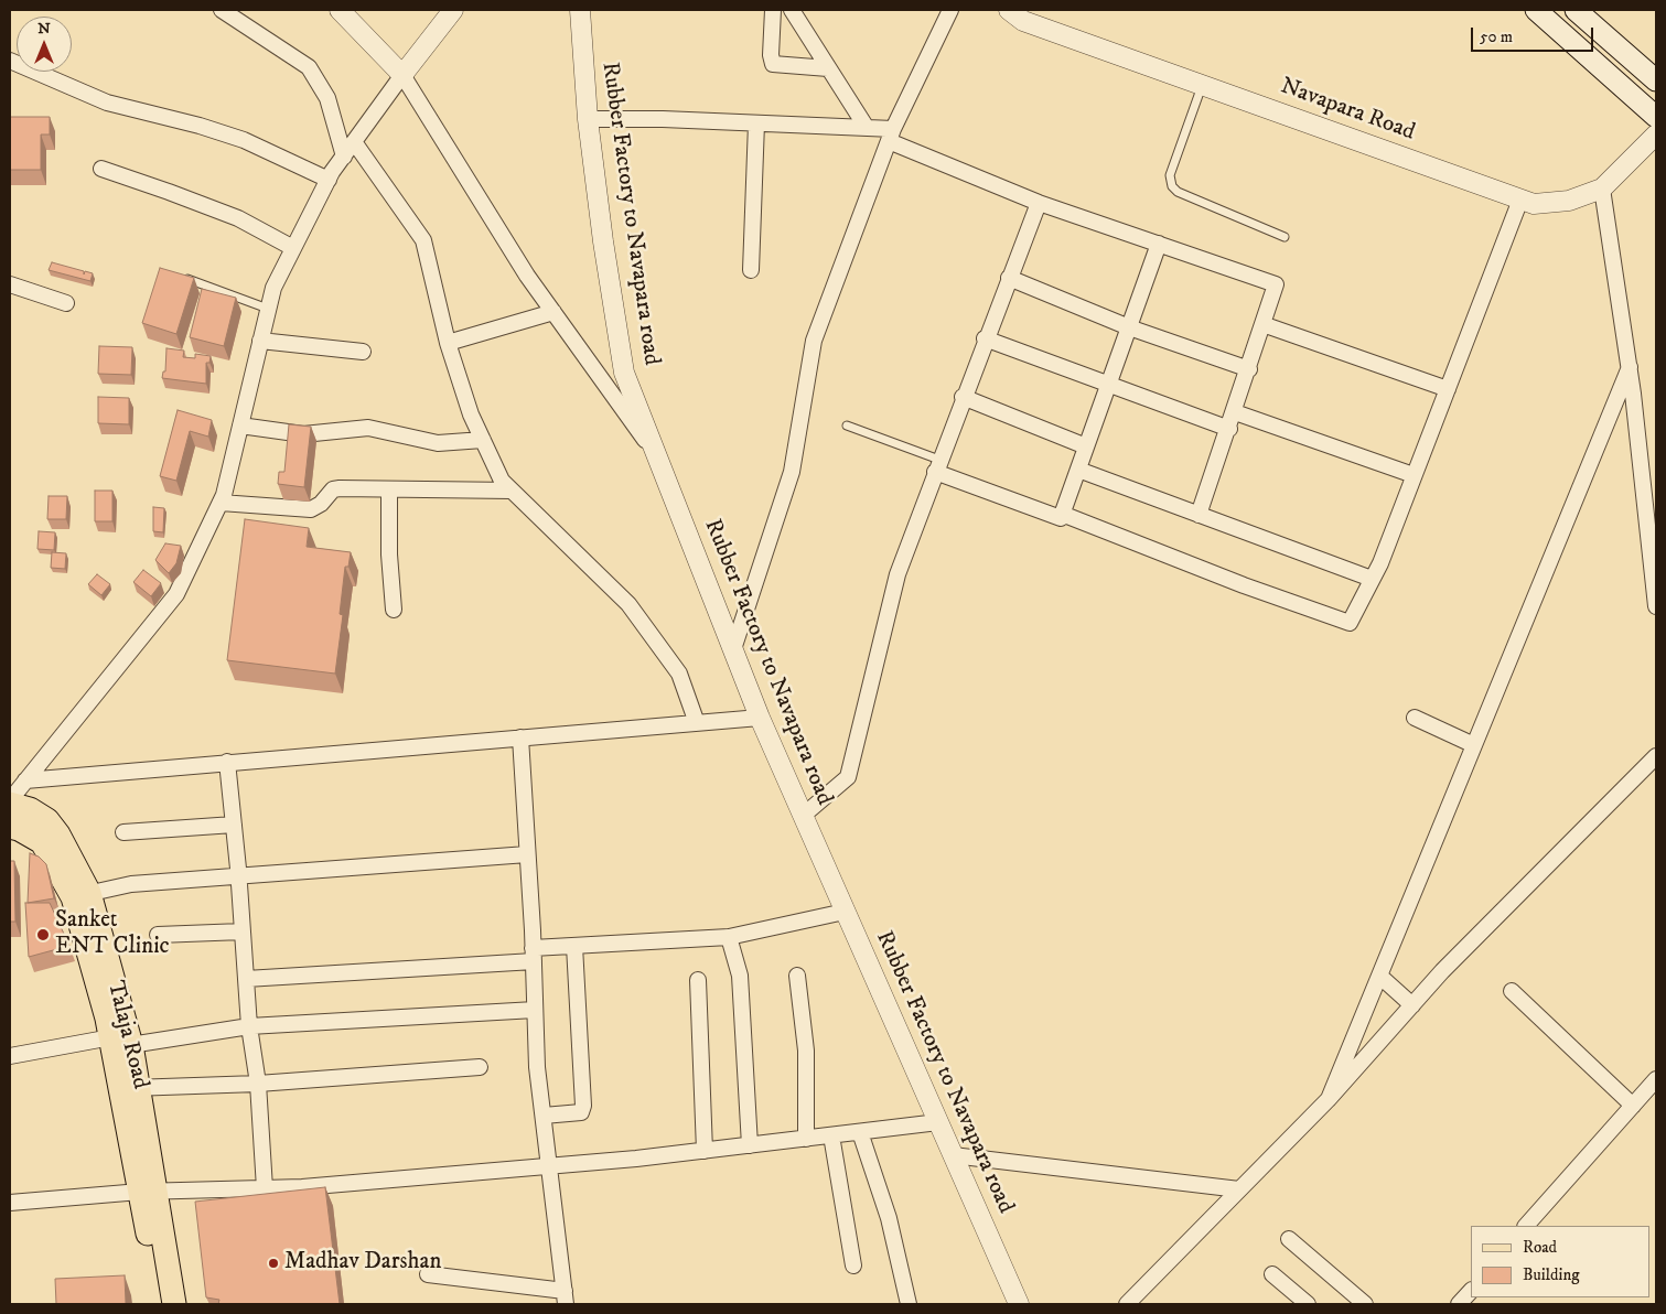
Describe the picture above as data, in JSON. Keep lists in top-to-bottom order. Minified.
{"streets":{"main road":["Talaja Road"],"street":["Navapara Road","Rubber Factory to Navapara road"]},"places":["Sanket ENT Clinic","Madhav Darshan"],"legend":["Road","Building"],"scale_bar":"50 m","north":"top"}
